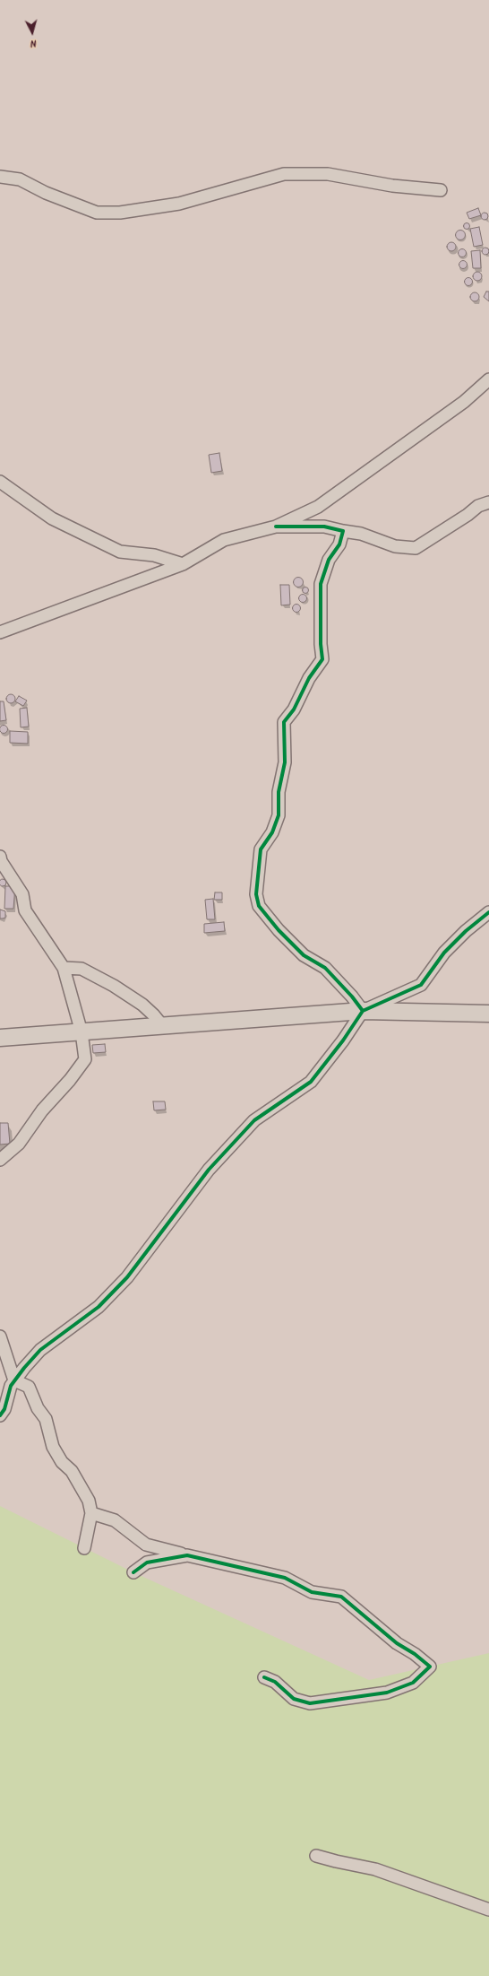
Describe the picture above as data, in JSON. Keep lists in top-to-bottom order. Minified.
{"north":"bottom"}
